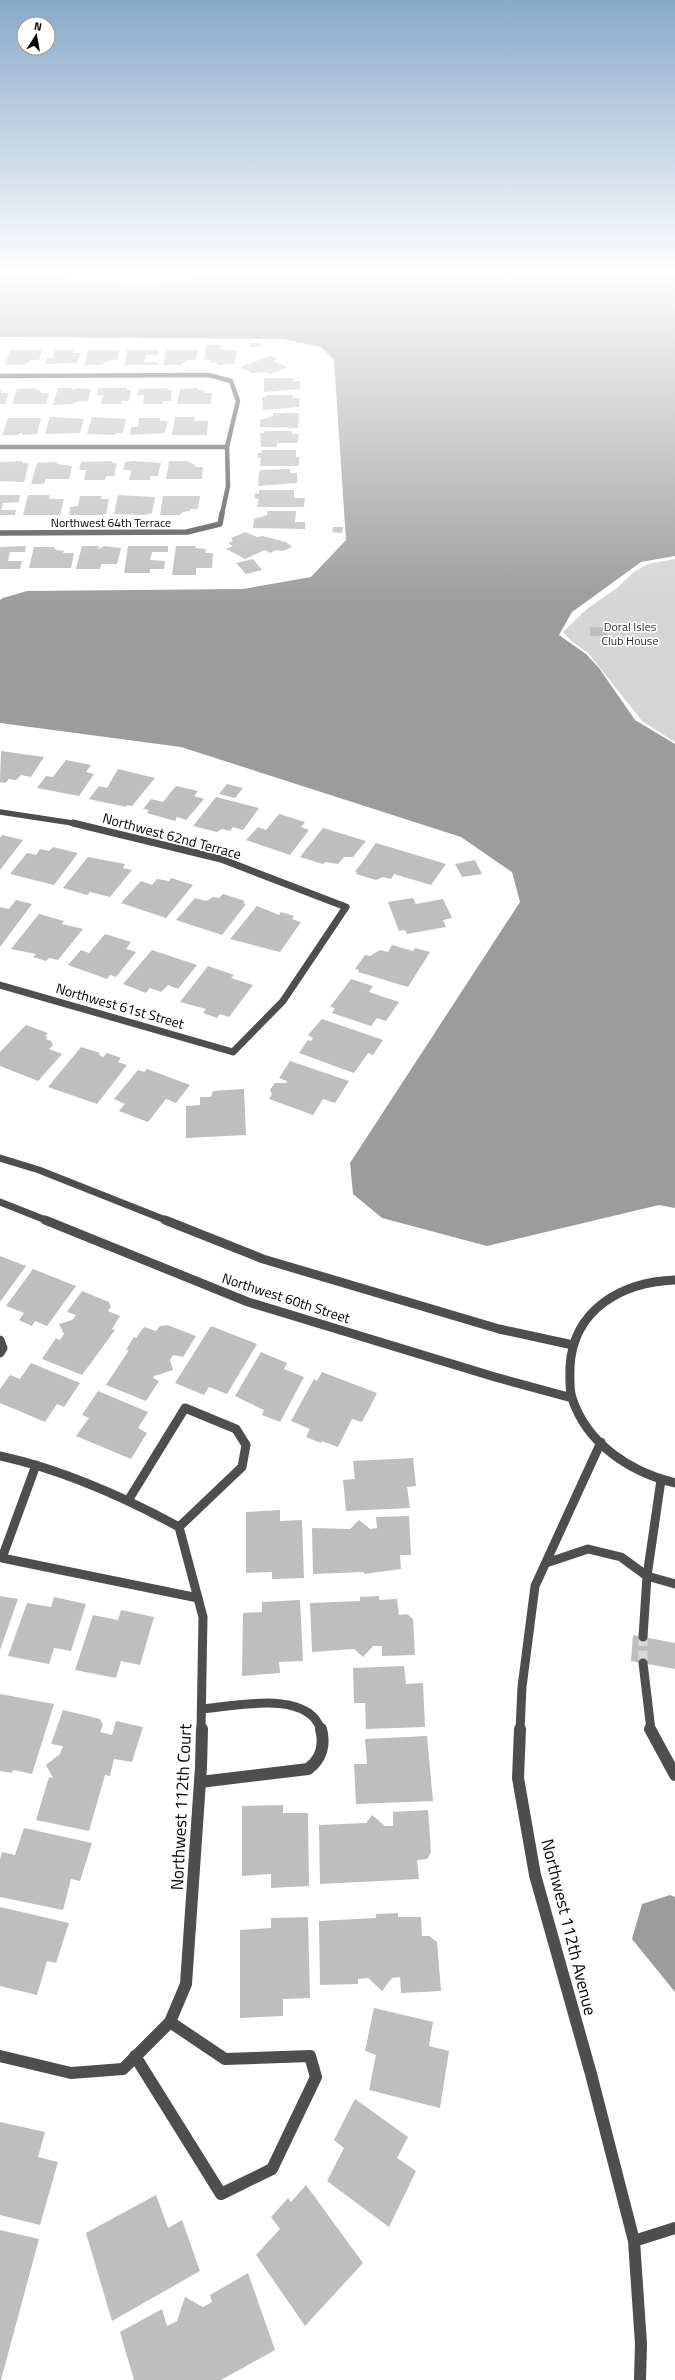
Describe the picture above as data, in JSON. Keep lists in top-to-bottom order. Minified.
{"streets":{"street":["Northwest 64th Terrace","Northwest 62nd Terrace","Northwest 61st Street","Northwest 60th Street","Northwest 112th Court","Northwest 112th Avenue"]},"crossings":[["Northwest 62nd Terrace","Northwest 61st Street"]],"parks":["Doral Isles Club House"],"north":"top"}
